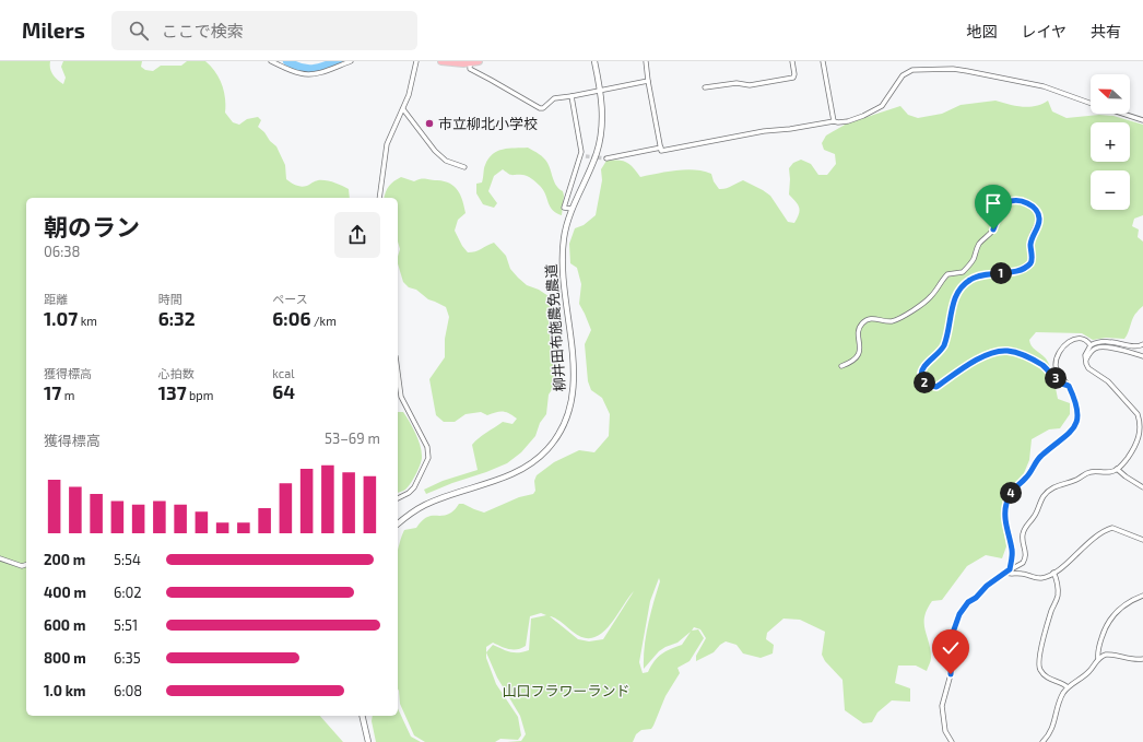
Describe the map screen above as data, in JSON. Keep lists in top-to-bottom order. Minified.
{"streets":{"street":["柳井田布施農免農道"]},"parks":["山口フラワーランド"],"places":["市立柳北小学校"],"north":"left","page":{"header":"Milers","search":"ここで検索","nav":["地図","レイヤ","共有"],"map_buttons":["+","−"],"heading":["朝のラン","06:38"],"pins":["1","3","2","4"],"stats":[["距離","1.07 km"],["時間","6:32"],["ペース","6:06 /km"],["獲得標高","17 m"],["心拍数","137 bpm"],["kcal","64"]],"chart":["獲得標高","53–69 m"],"list":[{"name":"200 m","note":"5:54"},{"name":"400 m","note":"6:02"},{"name":"600 m","note":"5:51"},{"name":"800 m","note":"6:35"},{"name":"1.0 km","note":"6:08"}]}}
